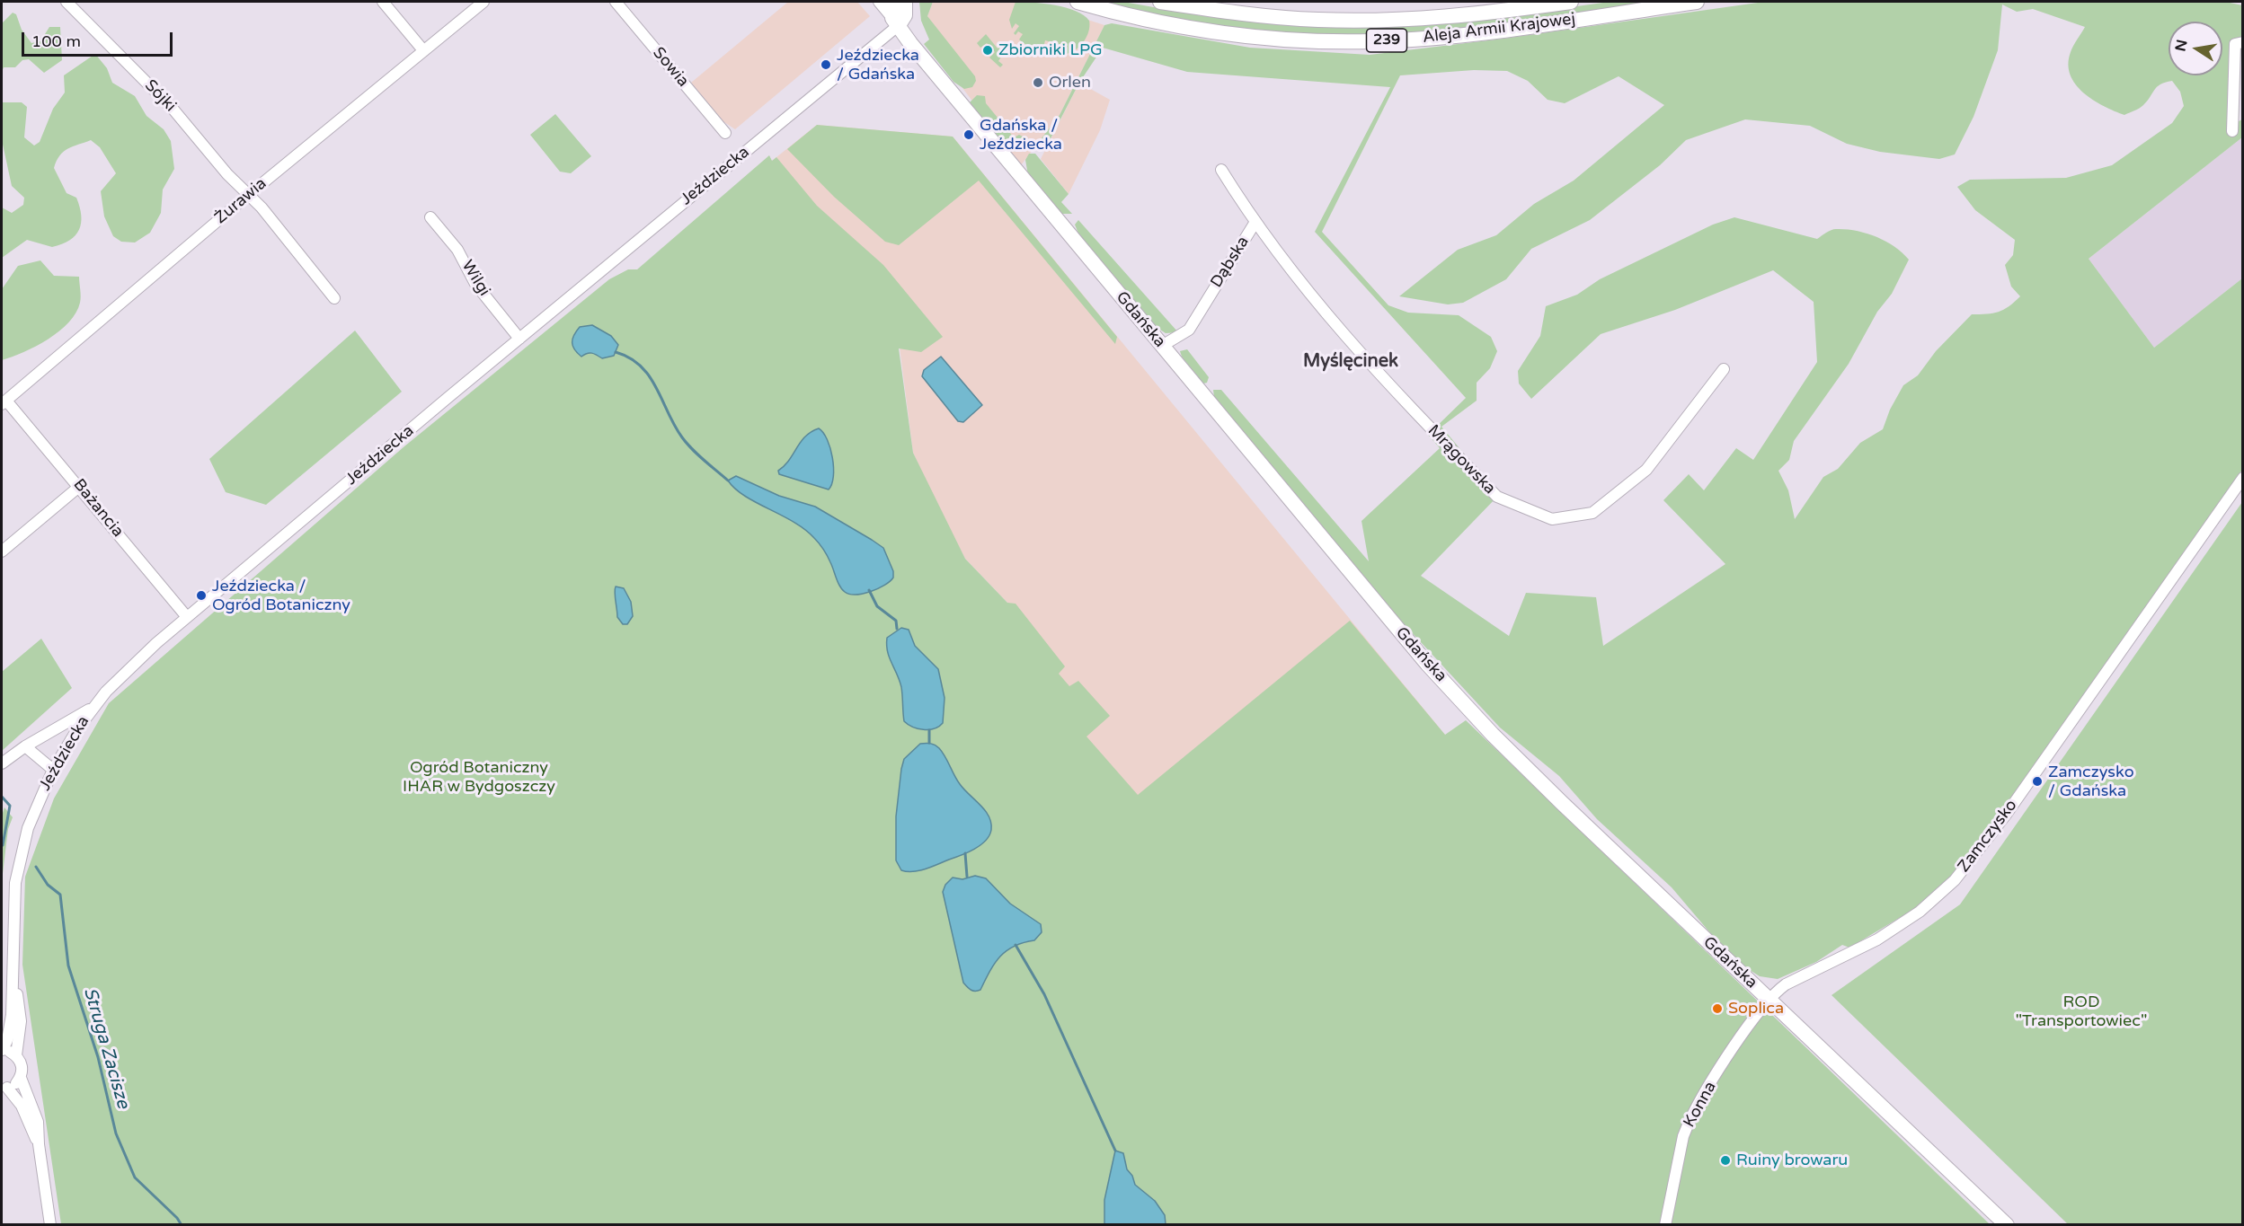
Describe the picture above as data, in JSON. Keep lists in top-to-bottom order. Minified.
{"streets":{"main road":["Aleja Armii Krajowej","239","Gdańska"],"street":["Sowia","Sójki","Jeździecka","Żurawia","Dąbska","Wilgi","Mrągowska","Bażancia","Zamczysko","Konna"]},"crossings":[["Sójki","Żurawia"],["Jeździecka","Wilgi"],["Jeździecka","Gdańska"],["Jeździecka","Bażancia"],["Żurawia","Bażancia"],["Dąbska","Gdańska"],["Dąbska","Mrągowska"],["Gdańska","Zamczysko"],["Gdańska","Konna"],["Zamczysko","Konna"]],"districts":["Myślęcinek"],"water":["Struga Zacisze"],"parks":["Ogród Botaniczny IHAR w Bydgoszczy","ROD \"Transportowiec\""],"places":["Zbiorniki LPG","Jeździecka / Gdańska","Orlen","Gdańska / Jeździecka","Jeździecka / Ogród Botaniczny","Zamczysko / Gdańska","Soplica","Ruiny browaru"],"scale_bar":"100 m","north":"left"}
